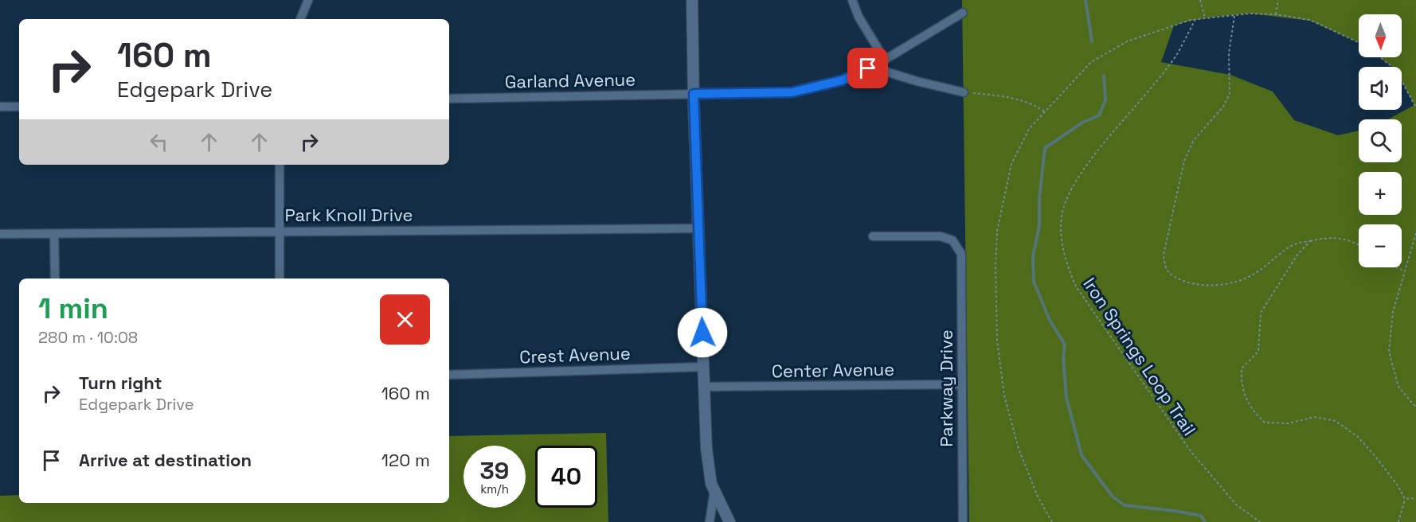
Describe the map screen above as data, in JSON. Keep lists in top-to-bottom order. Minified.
{"streets":{"street":["Garland Avenue","Park Knoll Drive","Crest Avenue","Center Avenue","Parkway Drive"],"path":["Iron Springs Loop Trail"]},"crossings":[["Center Avenue","Parkway Drive"]],"north":"bottom","page":{"map_buttons":["+","−"],"turn":["160 m","Edgepark Drive"],"heading":["1 min","280 m · 10:08"],"list":[{"name":"Turn right","note":"Edgepark Drive","value":"160 m"},{"name":"Arrive at destination","value":"120 m"}],"speed":"39 km/h","limit":"40"}}
